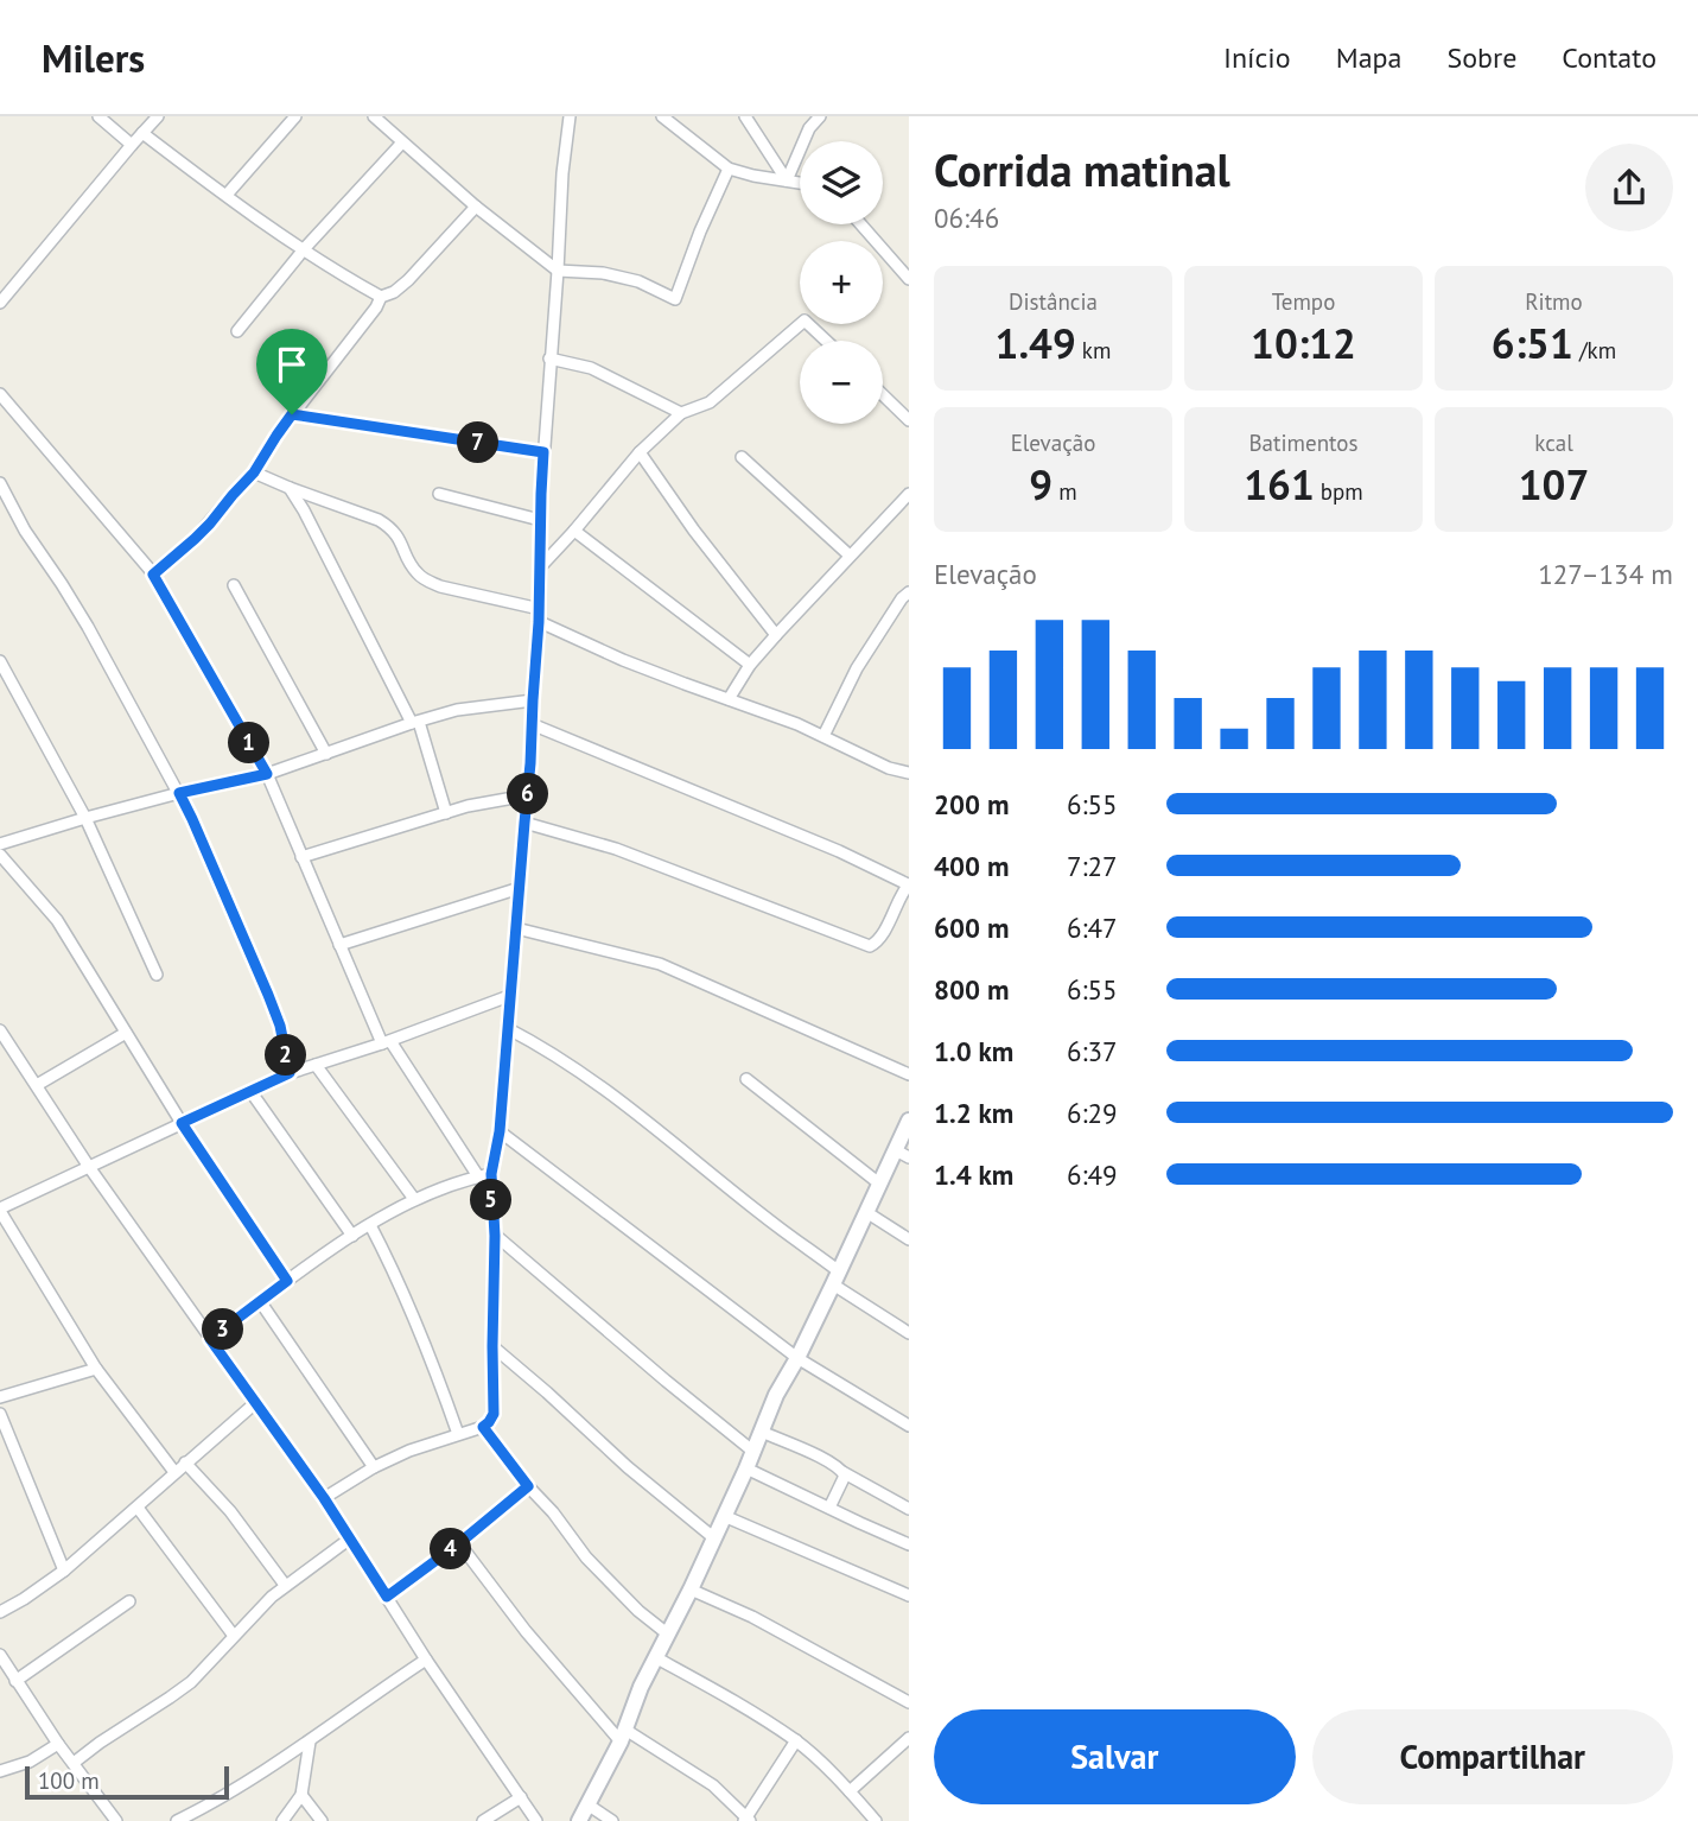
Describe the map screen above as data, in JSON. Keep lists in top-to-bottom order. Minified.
{"scale_bar":"100 m","page":{"header":"Milers","nav":["Início","Mapa","Sobre","Contato"],"heading":["Corrida matinal","06:46"],"map_buttons":["+","−"],"stats":[["Distância","1.49 km"],["Tempo","10:12"],["Ritmo","6:51 /km"],["Elevação","9 m"],["Batimentos","161 bpm"],["kcal","107"]],"pins":["7","1","6","2","5","3","4"],"chart":["Elevação","127–134 m"],"list":[{"name":"200 m","note":"6:55"},{"name":"400 m","note":"7:27"},{"name":"600 m","note":"6:47"},{"name":"800 m","note":"6:55"},{"name":"1.0 km","note":"6:37"},{"name":"1.2 km","note":"6:29"},{"name":"1.4 km","note":"6:49"}],"buttons":["Salvar","Compartilhar"],"scale":"100 m"}}
